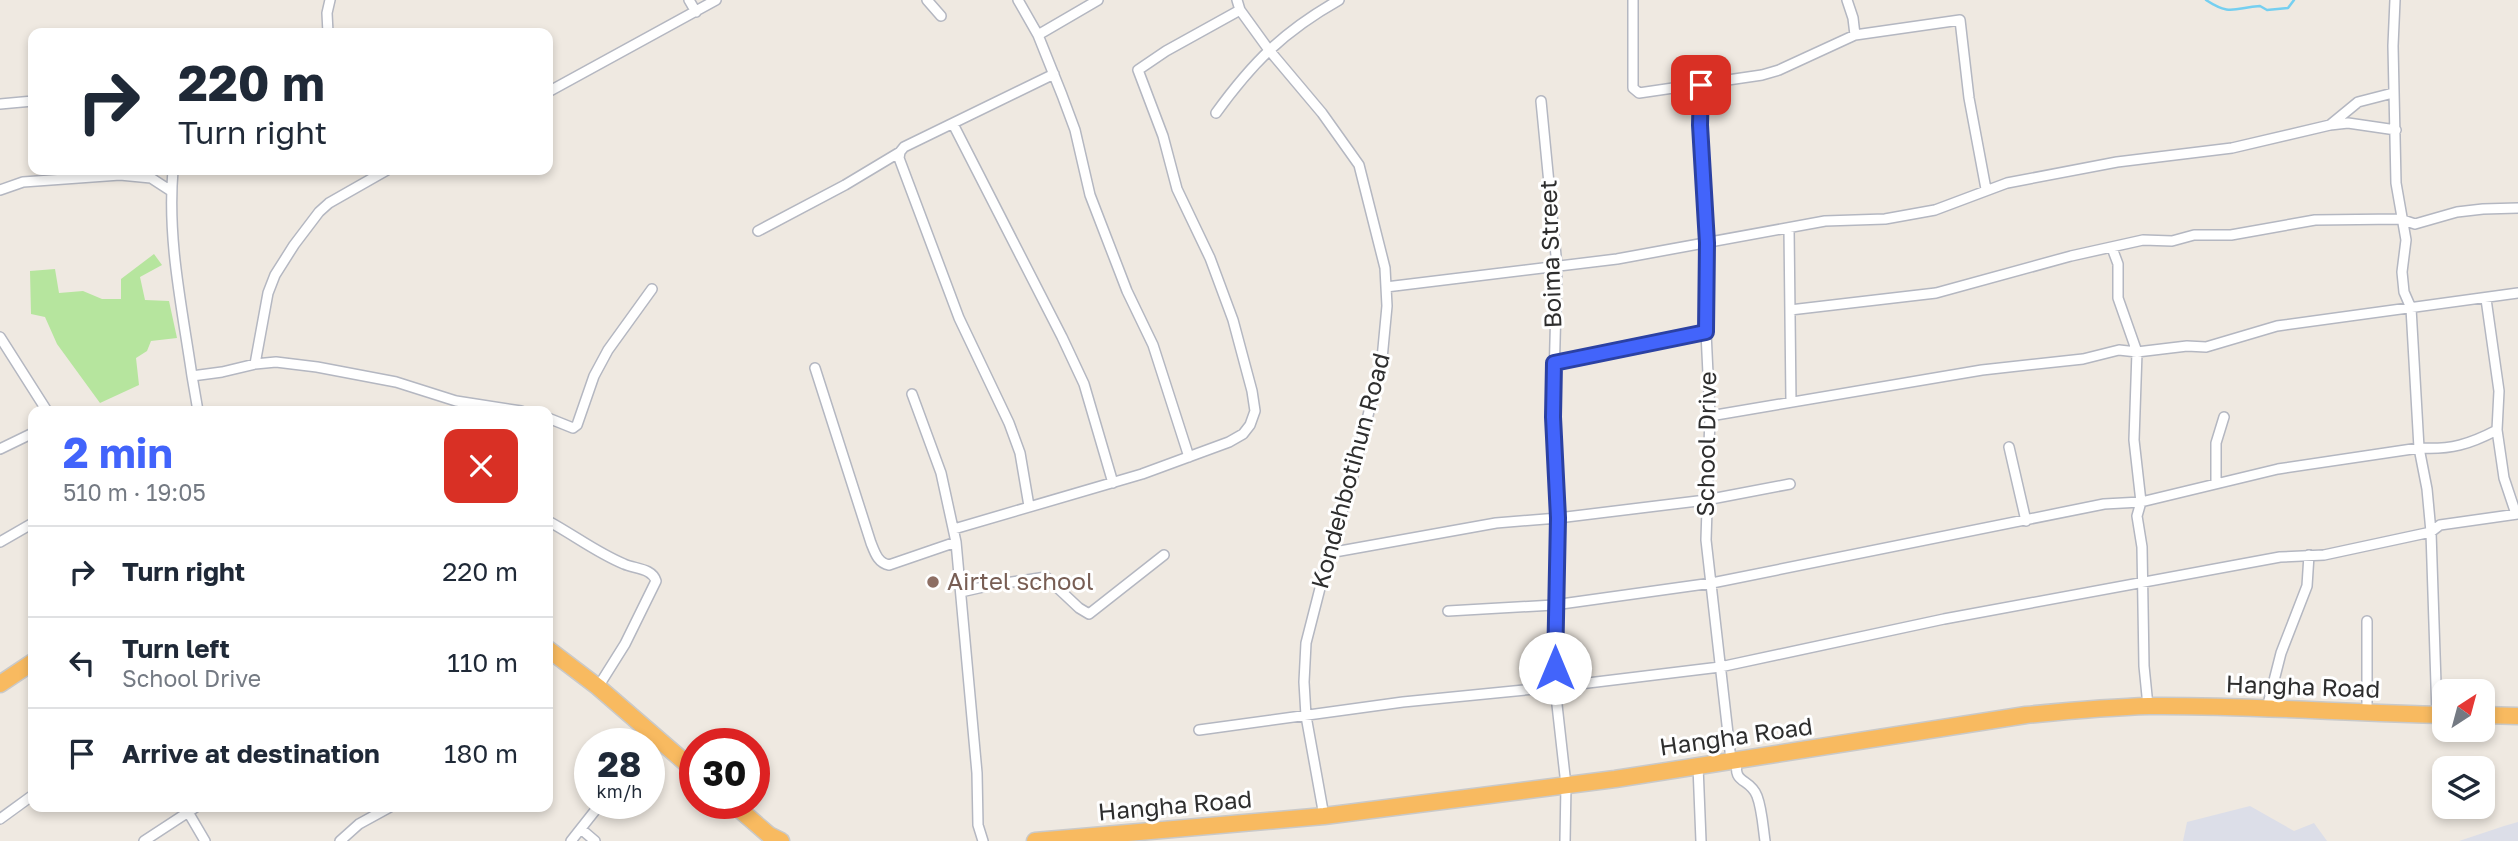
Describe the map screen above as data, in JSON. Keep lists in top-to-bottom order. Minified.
{"streets":{"highway":["Hangha Road"],"street":["Boima Street","School Drive","Kondehbotihun Road"]},"crossings":[["Boima Street","Hangha Road"],["School Drive","Hangha Road"],["Kondehbotihun Road","Hangha Road"]],"places":["Airtel school"],"north":"top right","page":{"turn":["220 m","Turn right"],"heading":["2 min","510 m · 19:05"],"list":[{"name":"Turn right","value":"220 m"},{"name":"Turn left","note":"School Drive","value":"110 m"},{"name":"Arrive at destination","value":"180 m"}],"speed":"28 km/h","limit":"30"}}
